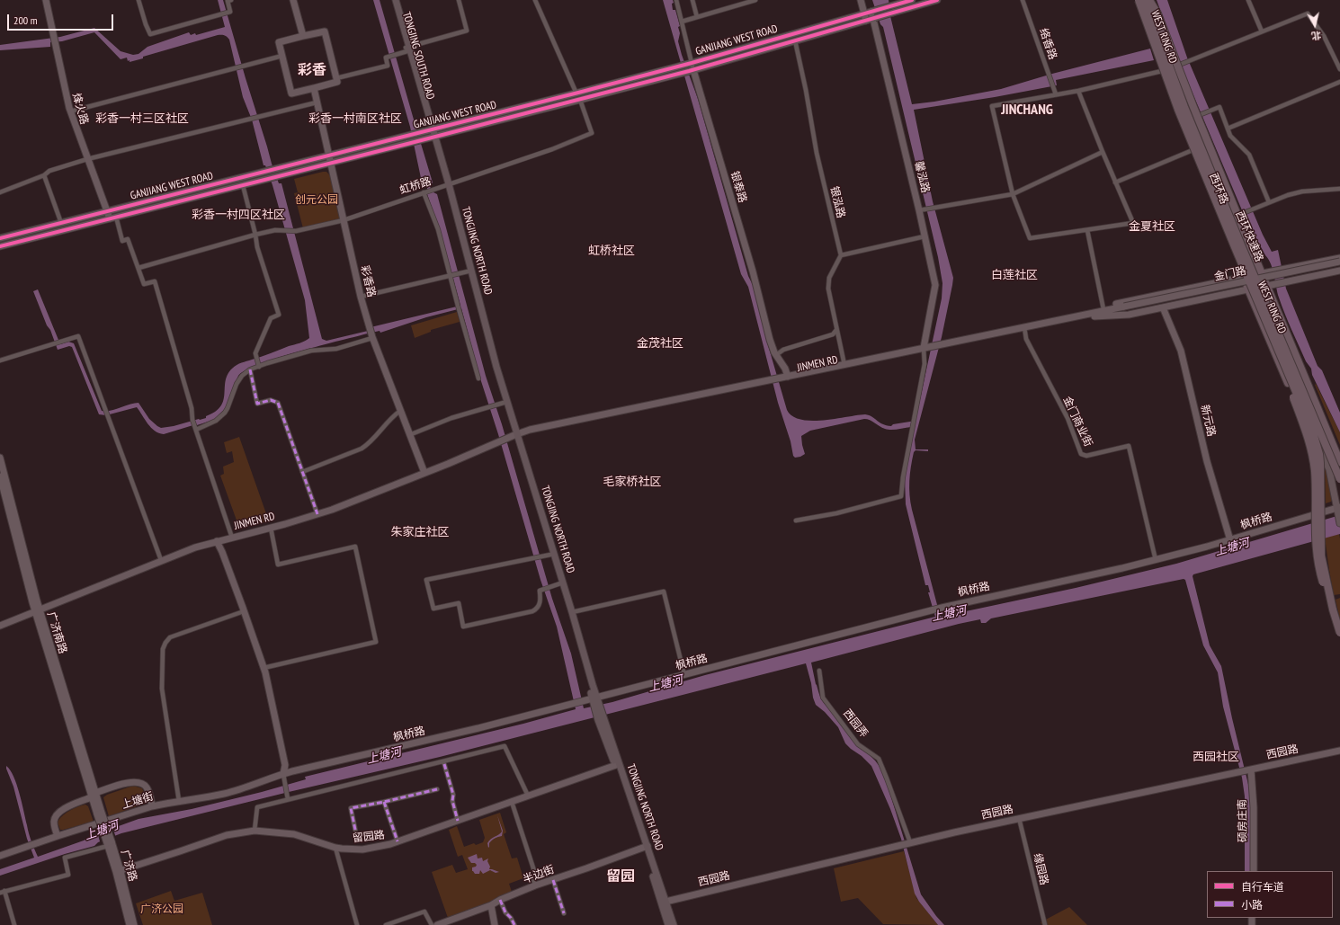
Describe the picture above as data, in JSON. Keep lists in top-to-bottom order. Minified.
{"streets":{"highway":["WEST RING RD","西环快速路"],"main road":["GANJIANG WEST ROAD","TONGJING SOUTH ROAD","烽火路","馨泓路","银泰路","西环路","TONGJING NORTH ROAD","金门路","彩香路","JINMEN RD","新元路","枫桥路","广济南路","西园路","上塘街","硕房庄南","留园路","广济路","半边街"],"street":["络香路","虹桥路","银泓路","金门商业街","西园弄","缘园路"]},"crossings":[["GANJIANG WEST ROAD","TONGJING SOUTH ROAD"],["GANJIANG WEST ROAD","烽火路"],["GANJIANG WEST ROAD","馨泓路"],["GANJIANG WEST ROAD","虹桥路"],["GANJIANG WEST ROAD","银泰路"],["GANJIANG WEST ROAD","银泓路"],["GANJIANG WEST ROAD","TONGJING NORTH ROAD"],["GANJIANG WEST ROAD","彩香路"],["TONGJING SOUTH ROAD","TONGJING NORTH ROAD"],["馨泓路","JINMEN RD"],["虹桥路","TONGJING NORTH ROAD"],["虹桥路","彩香路"],["银泰路","JINMEN RD"],["TONGJING NORTH ROAD","JINMEN RD"],["TONGJING NORTH ROAD","枫桥路"],["TONGJING NORTH ROAD","西园路"],["TONGJING NORTH ROAD","留园路"],["TONGJING NORTH ROAD","半边街"],["金门路","JINMEN RD"],["彩香路","JINMEN RD"],["JINMEN RD","金门商业街"],["JINMEN RD","广济南路"],["新元路","枫桥路"],["金门商业街","枫桥路"],["枫桥路","上塘街"],["广济南路","广济路"],["西园弄","西园路"],["西园路","硕房庄南"],["西园路","缘园路"],["留园路","广济路"]],"districts":["彩香","JINCHANG","彩香一村三区社区","彩香一村南区社区","彩香一村四区社区","金夏社区","虹桥社区","白莲社区","金茂社区","毛家桥社区","朱家庄社区","西园社区","留园"],"water":["上塘河"],"parks":["创元公园","广济公园"],"legend":["自行车道","小路"],"scale_bar":"200 m","north":"bottom"}
